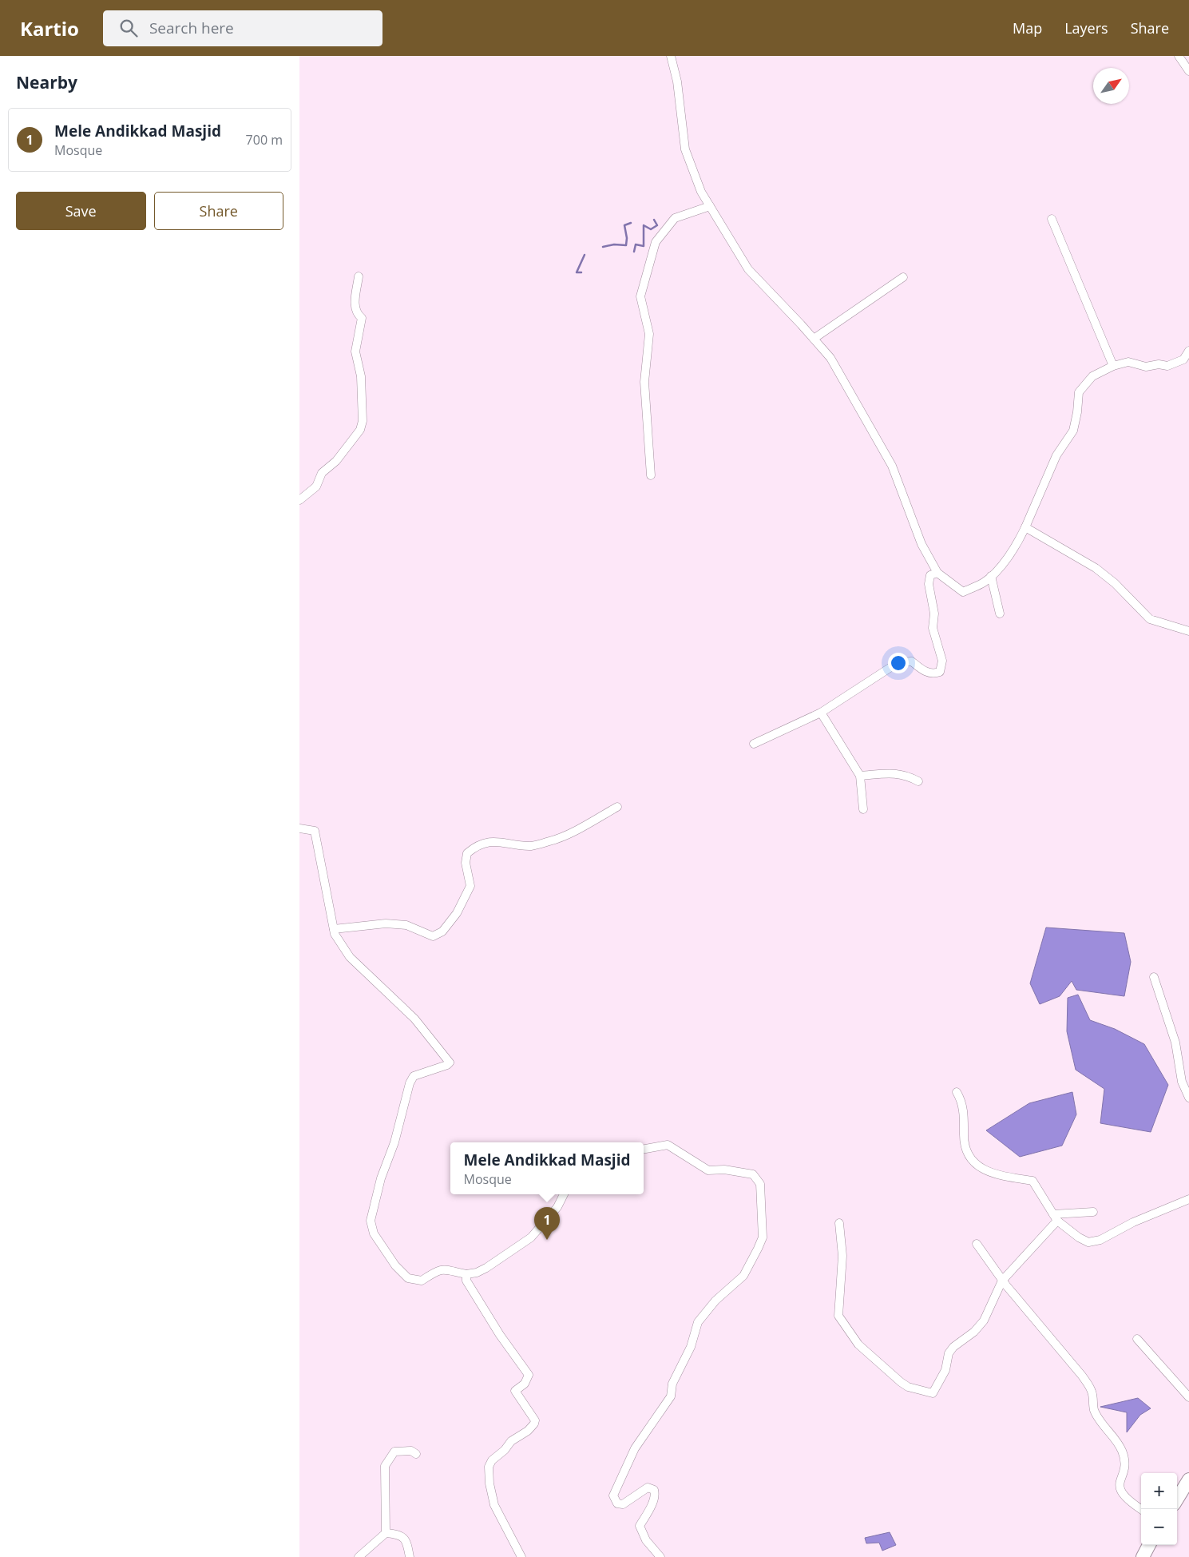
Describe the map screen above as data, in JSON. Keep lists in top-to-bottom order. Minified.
{"north":"top right","page":{"header":"Kartio","search":"Search here","nav":["Map","Layers","Share"],"heading":"Nearby","list":[{"mark":"1","name":"Mele Andikkad Masjid","note":"Mosque","value":"700 m"}],"buttons":["Save","Share"],"popup":["Mele Andikkad Masjid","Mosque"],"pins":"1","map_buttons":["+","−"]}}
